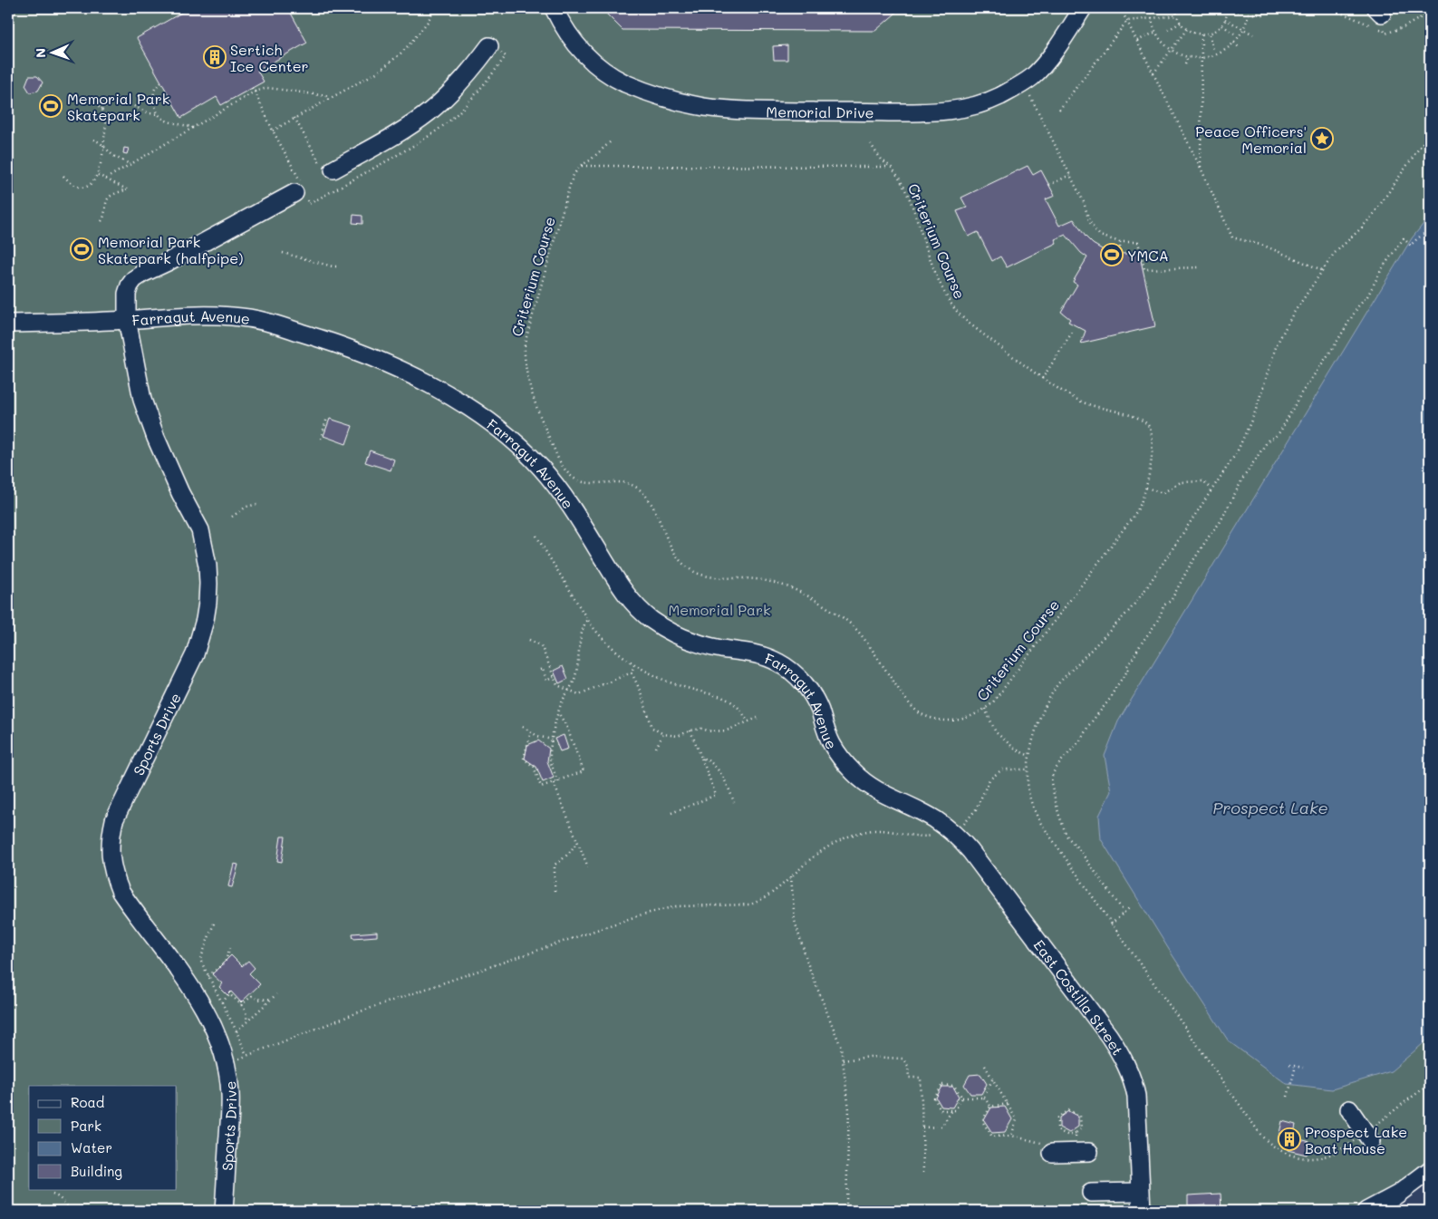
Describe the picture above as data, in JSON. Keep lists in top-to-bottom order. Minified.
{"streets":{"street":["Memorial Drive","Farragut Avenue","Sports Drive","East Costilla Street"],"path":["Criterium Course"]},"crossings":[["Farragut Avenue","Sports Drive"],["Farragut Avenue","East Costilla Street"]],"water":["Prospect Lake"],"parks":["Memorial Park"],"places":{"building":["Sertich Ice Center","Prospect Lake Boat House"],"sports":["Memorial Park Skatepark","Memorial Park Skatepark (halfpipe)","YMCA"],"place":["Peace Officers' Memorial"]},"legend":["Road","Park","Water","Building"],"north":"left"}
